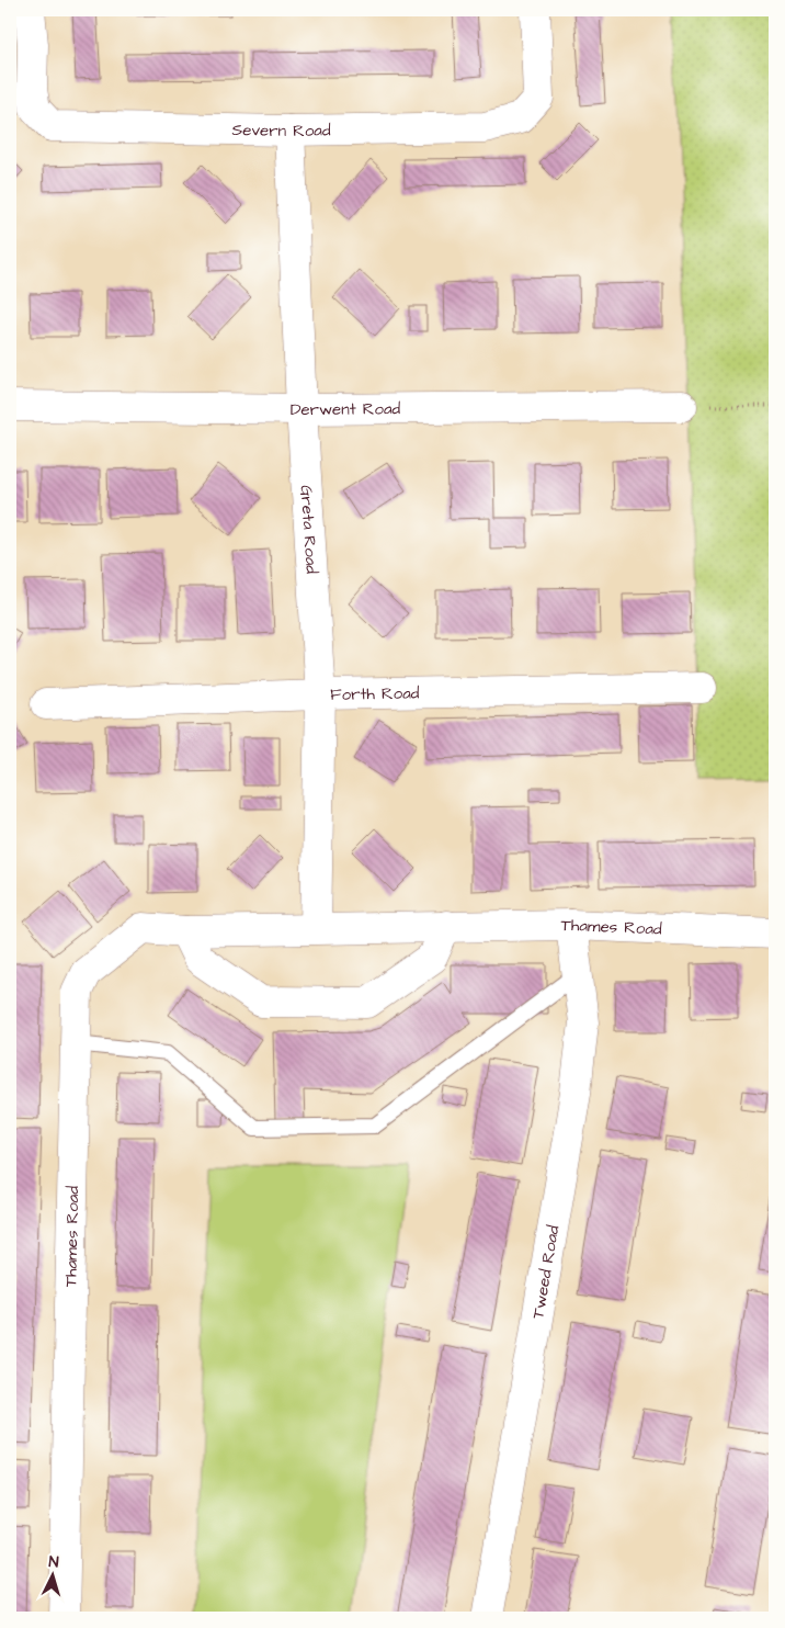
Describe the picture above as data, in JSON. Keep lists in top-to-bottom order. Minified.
{"streets":{"street":["Severn Road","Derwent Road","Greta Road","Forth Road","Thames Road","Tweed Road"]},"crossings":[["Severn Road","Greta Road"],["Derwent Road","Greta Road"],["Greta Road","Forth Road"],["Greta Road","Thames Road"],["Thames Road","Tweed Road"]],"north":"top"}
